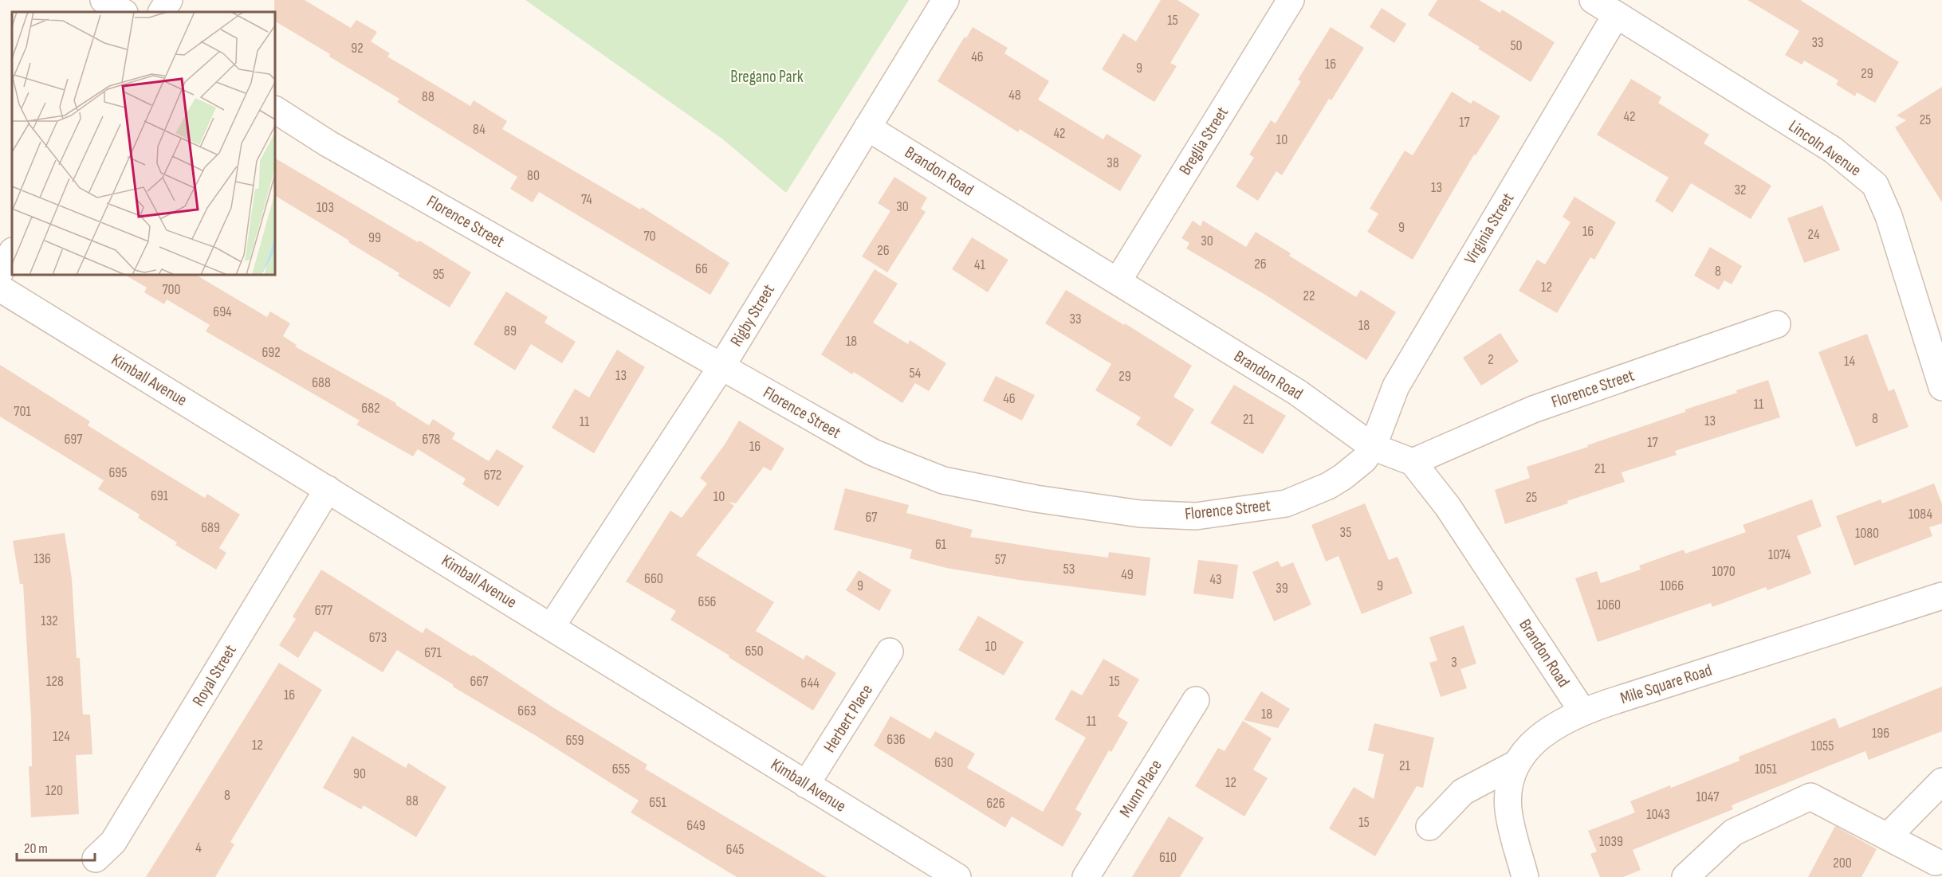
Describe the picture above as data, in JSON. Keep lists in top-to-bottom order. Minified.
{"streets":{"street":["Breglia Street","Lincoln Avenue","Brandon Road","Florence Street","Virginia Street","Rigby Street","Kimball Avenue","Royal Street","Mile Square Road","Herbert Place","Munn Place"]},"crossings":[["Breglia Street","Brandon Road"],["Lincoln Avenue","Virginia Street"],["Brandon Road","Florence Street"],["Brandon Road","Virginia Street"],["Brandon Road","Rigby Street"],["Brandon Road","Mile Square Road"],["Florence Street","Virginia Street"],["Florence Street","Rigby Street"],["Rigby Street","Kimball Avenue"],["Kimball Avenue","Royal Street"],["Kimball Avenue","Herbert Place"]],"parks":["Bregano Park"],"house_numbers":["15","33","50","92","46","16","9","29","48","88","42","25","17","84","42","10","38","80","13","32","74","30","103","9","16","24","70","99","30","26","26","41","66","8","95","12","700","22","694","33","18","89","18","692","2","14","54","13","29","688","46","11","682","701","8","21","13","11","697","678","17","16","21","695","672","691","10","25","1084","67","689","35","1080","61","1074","136","57","53","1070","49","660","43","9","9","1066","39","656","1060","677","132","673","10","650","671","3","128","667","15","644","16","663","18","11","196","124","636","659","12","1055","630","21","655","1051","90","12","120","8","1047","88","651","626","1043","15","649","1039","4","645","610","200"],"scale_bar":"20 m"}
